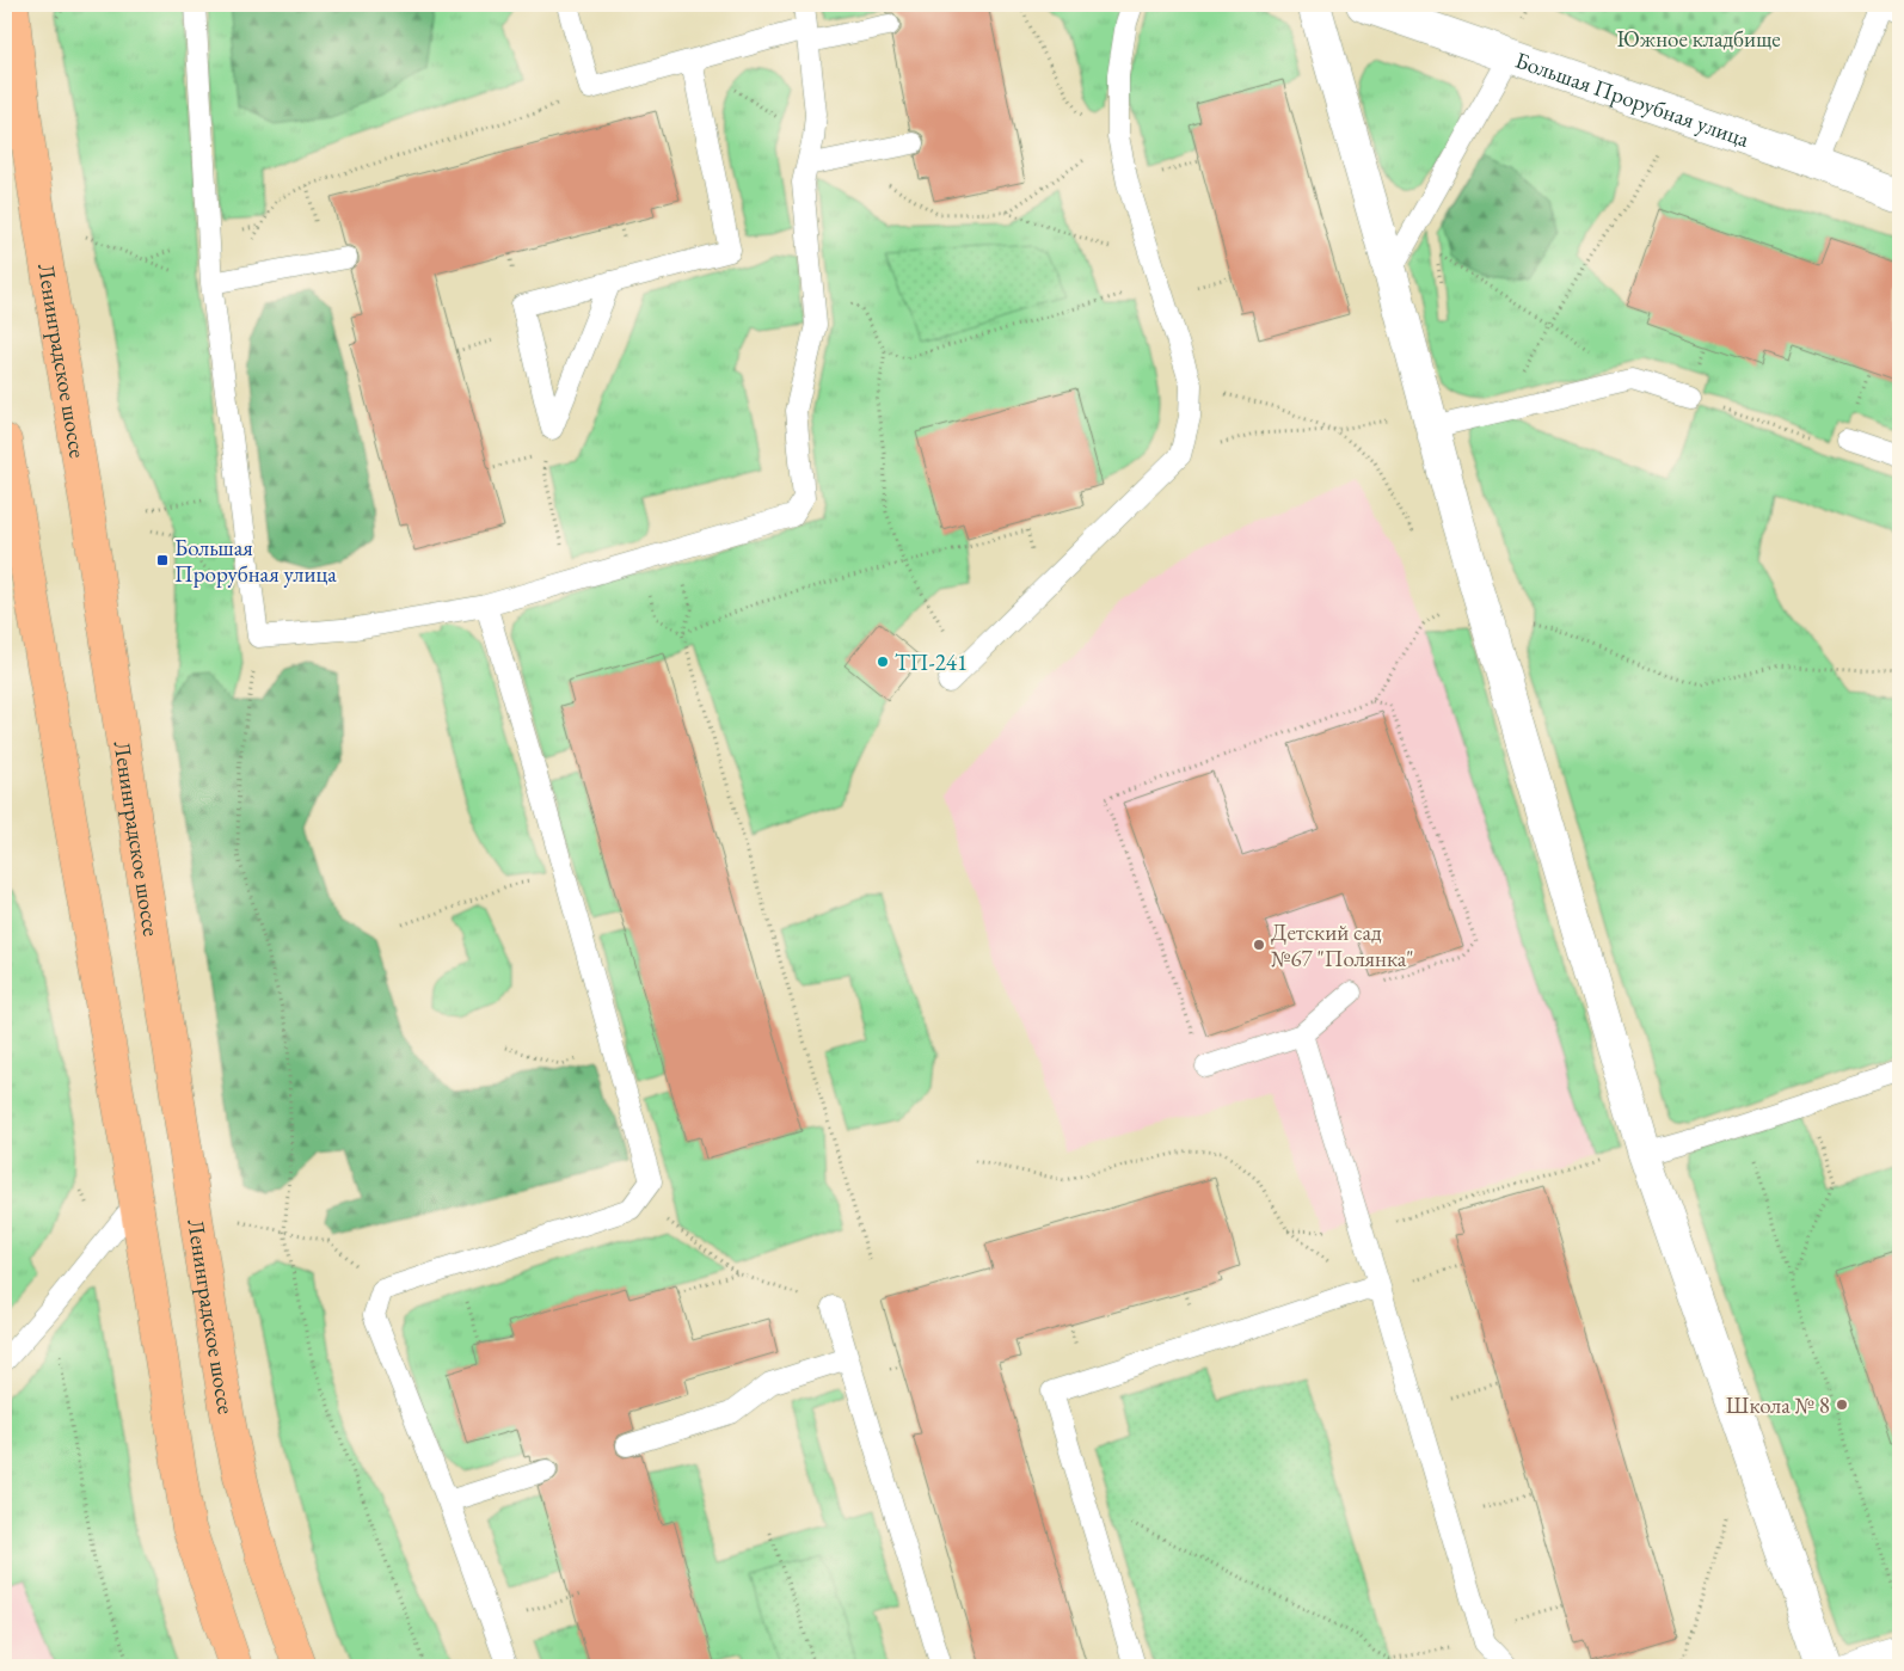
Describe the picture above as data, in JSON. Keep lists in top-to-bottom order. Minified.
{"streets":{"main road":["Ленинградское шоссе"],"street":["Большая Прорубная улица"]},"parks":["Южное кладбище"],"places":{"transit":["Большая Прорубная улица"],"other":["ТП-241","Детский сад №67 \"Полянка\"","Школа № 8"]}}
